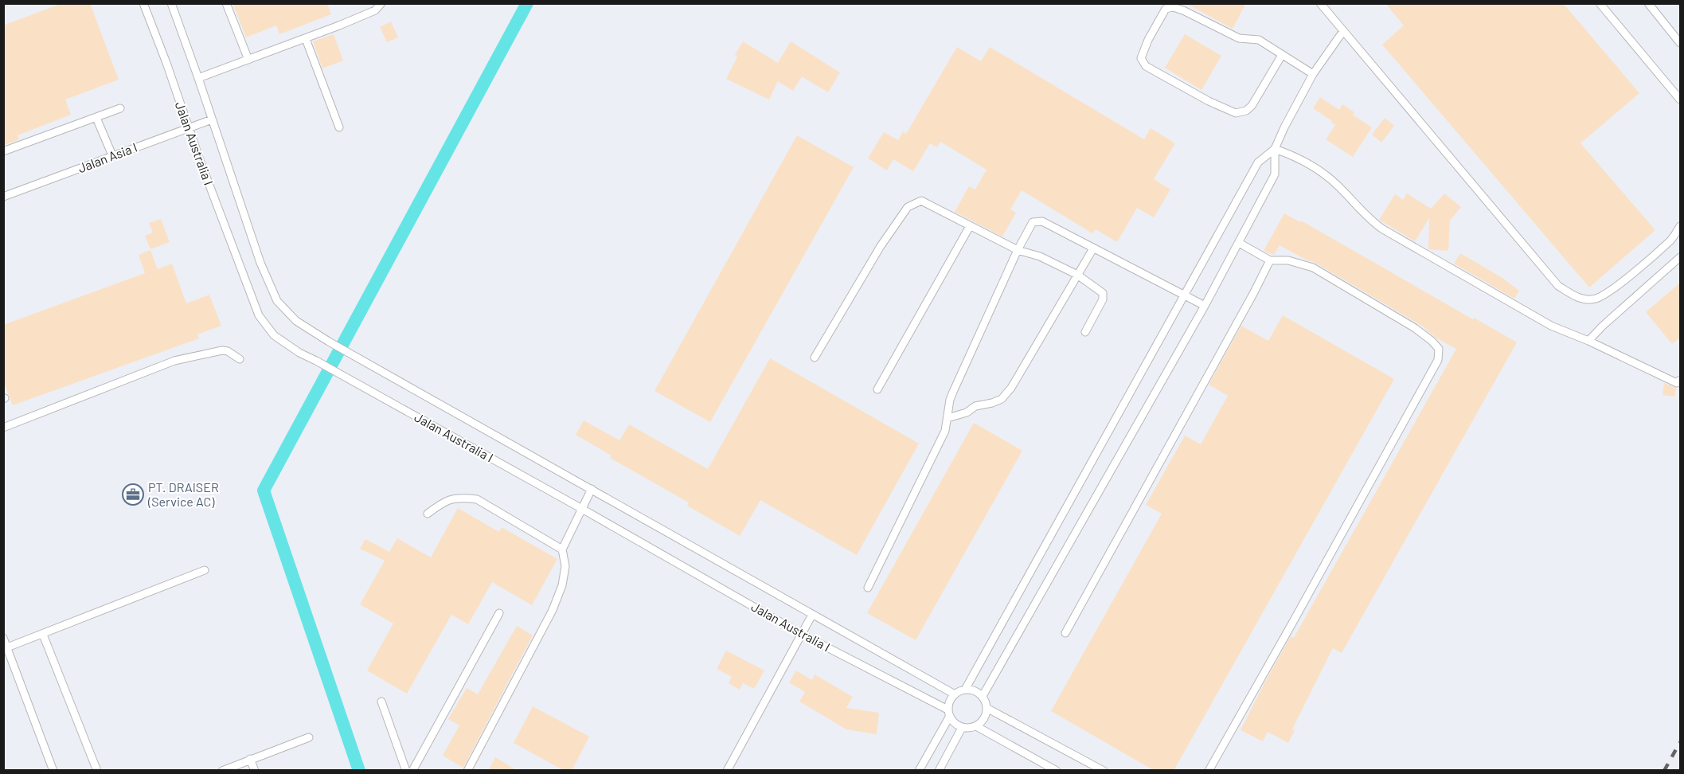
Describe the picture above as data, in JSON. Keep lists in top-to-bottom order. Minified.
{"streets":{"lane":["Jalan Australia I","Jalan Asia I"]},"crossings":[["Jalan Australia I","Jalan Asia I"]],"places":{"office":["PT. DRAISER (Service AC)"]}}
